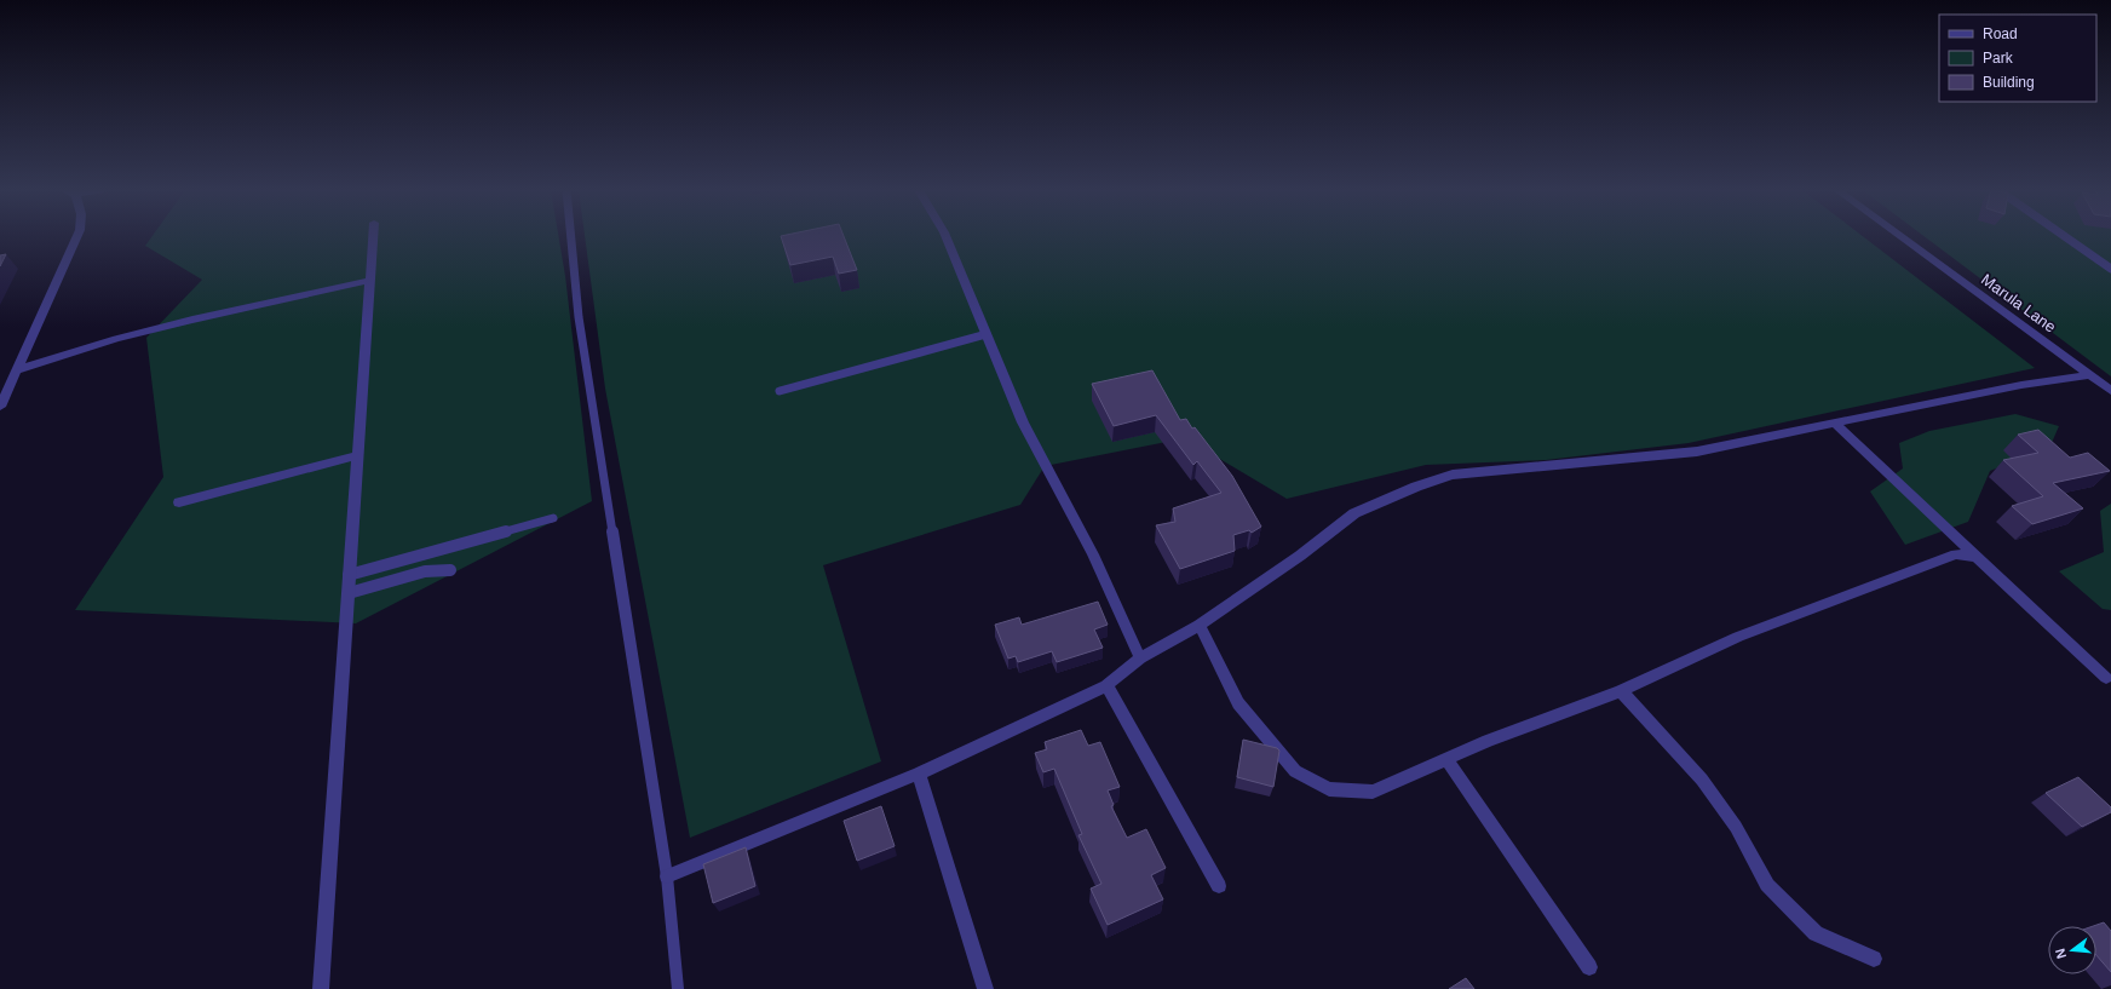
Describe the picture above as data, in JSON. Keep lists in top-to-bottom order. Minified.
{"streets":{"street":["Marula Lane"]},"legend":["Road","Park","Building"],"north":"left"}
